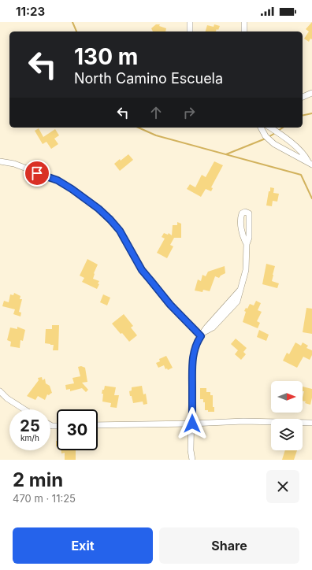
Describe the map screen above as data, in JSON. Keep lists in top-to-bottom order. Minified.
{"north":"right","page":{"status":"11:23","turn":["130 m","North Camino Escuela"],"speed":"25 km/h","limit":"30","heading":["2 min","470 m · 11:25"],"buttons":["Exit","Share"]}}
